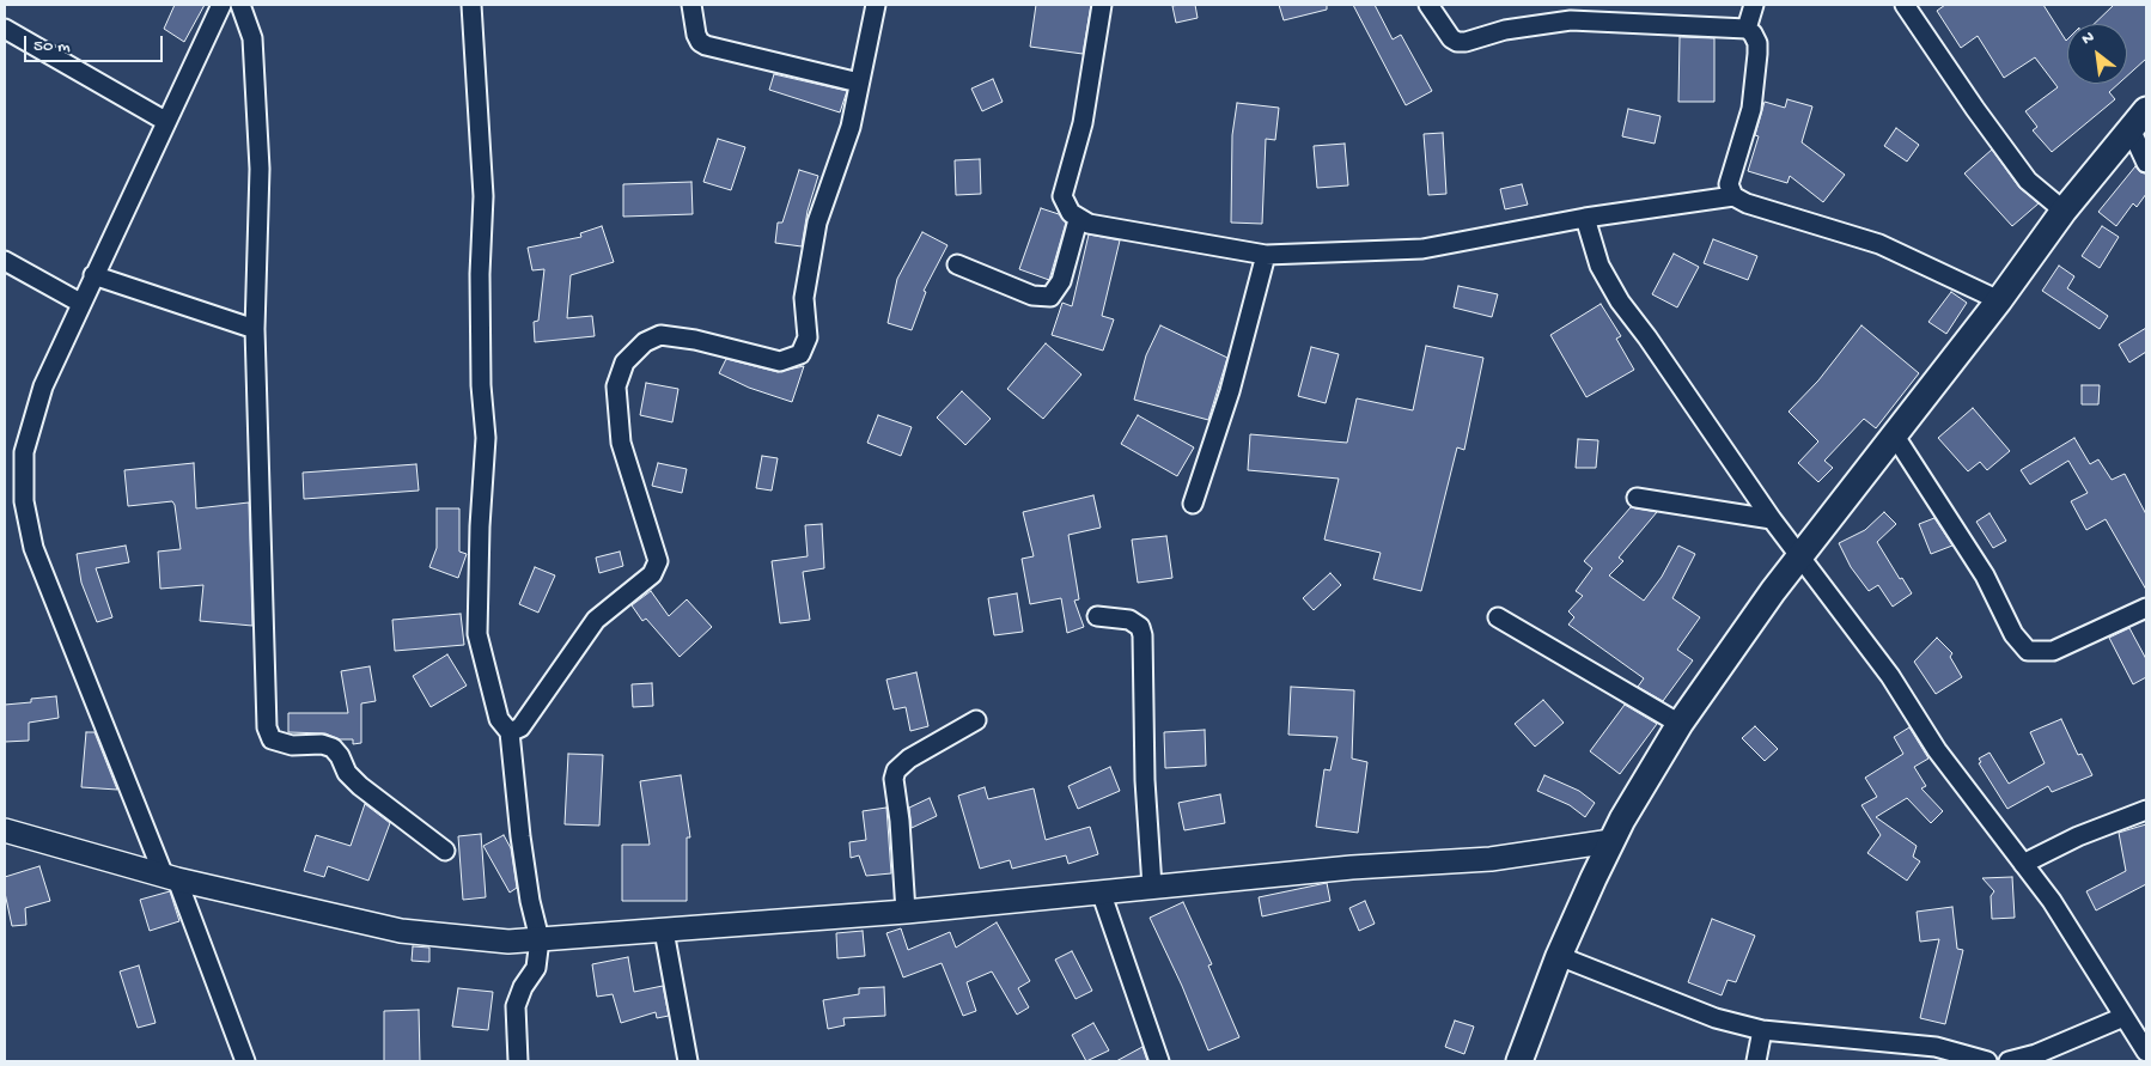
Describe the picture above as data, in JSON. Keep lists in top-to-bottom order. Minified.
{"scale_bar":"50 m","north":"top left"}
